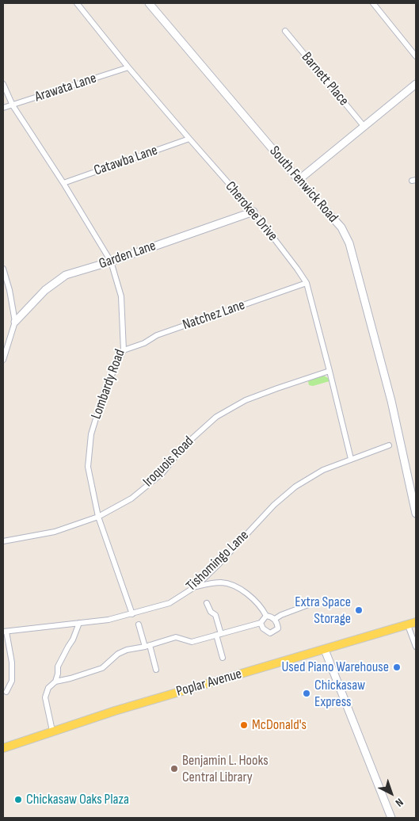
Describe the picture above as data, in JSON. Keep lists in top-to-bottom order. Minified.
{"streets":{"main road":["Poplar Avenue"],"street":["Barnett Place","Arawata Lane","Catawba Lane","South Fenwick Road","Cherokee Drive","Garden Lane","Natchez Lane","Lombardy Road","Iroquois Road","Tishomingo Lane"]},"crossings":[["Arawata Lane","Cherokee Drive"],["Arawata Lane","Lombardy Road"],["Catawba Lane","Cherokee Drive"],["Catawba Lane","Lombardy Road"],["Cherokee Drive","Garden Lane"],["Cherokee Drive","Natchez Lane"],["Cherokee Drive","Iroquois Road"],["Cherokee Drive","Tishomingo Lane"],["Garden Lane","Lombardy Road"],["Natchez Lane","Lombardy Road"],["Lombardy Road","Iroquois Road"],["Lombardy Road","Tishomingo Lane"]],"places":["Extra Space Storage","Used Piano Warehouse","Chickasaw Express","McDonald's","Benjamin L. Hooks Central Library","Chickasaw Oaks Plaza"],"north":"bottom right"}
